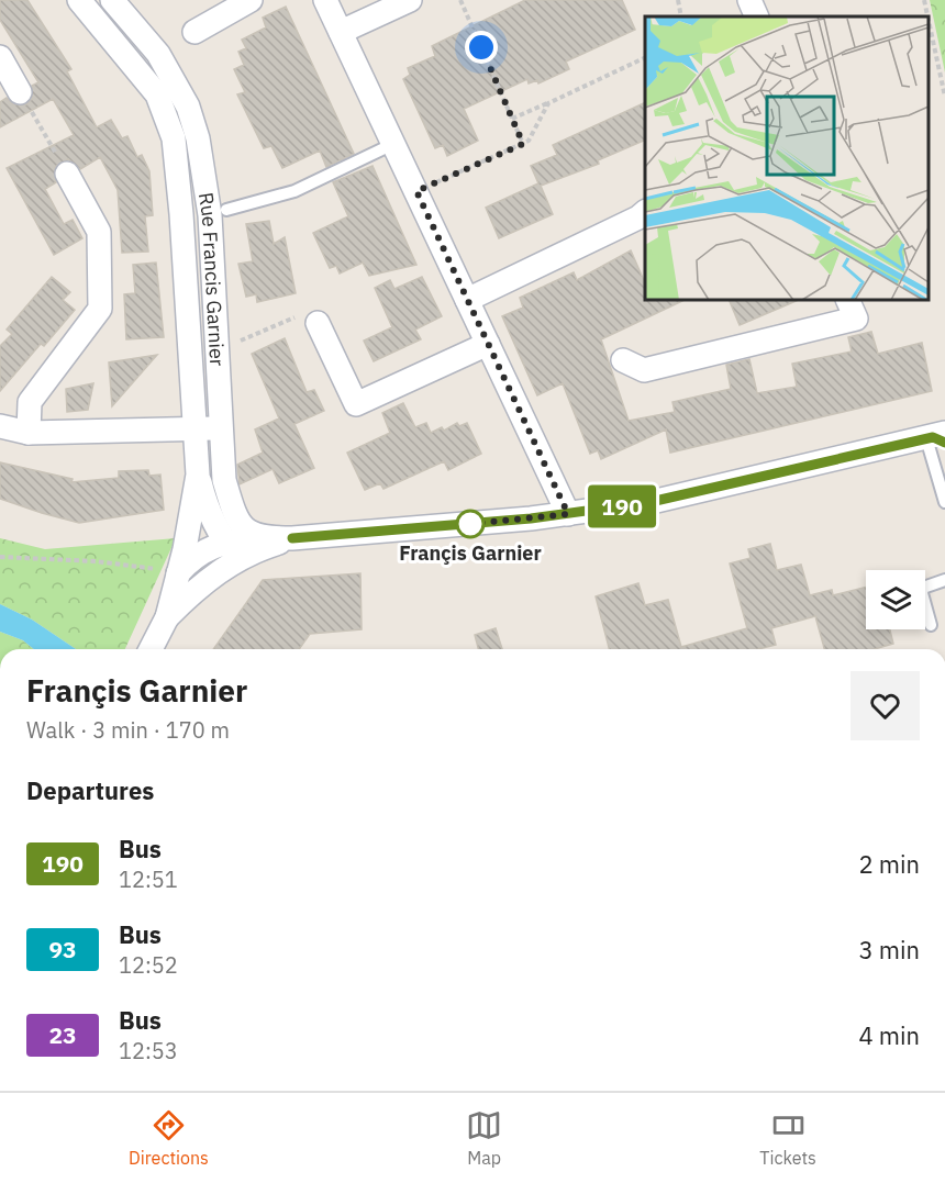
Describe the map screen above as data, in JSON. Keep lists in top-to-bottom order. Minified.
{"streets":{"street":["Rue Francis Garnier"]},"places":["Françis Garnier"],"lines":["bus line 190"],"page":{"on_map":"190","heading":[["Françis Garnier","Walk · 3 min · 170 m"],"Departures"],"list":[{"mark":"190","name":"Bus","note":"12:51","value":"2 min"},{"mark":"93","name":"Bus","note":"12:52","value":"3 min"},{"mark":"23","name":"Bus","note":"12:53","value":"4 min"}],"tabs":["Directions","Map","Tickets"]}}
